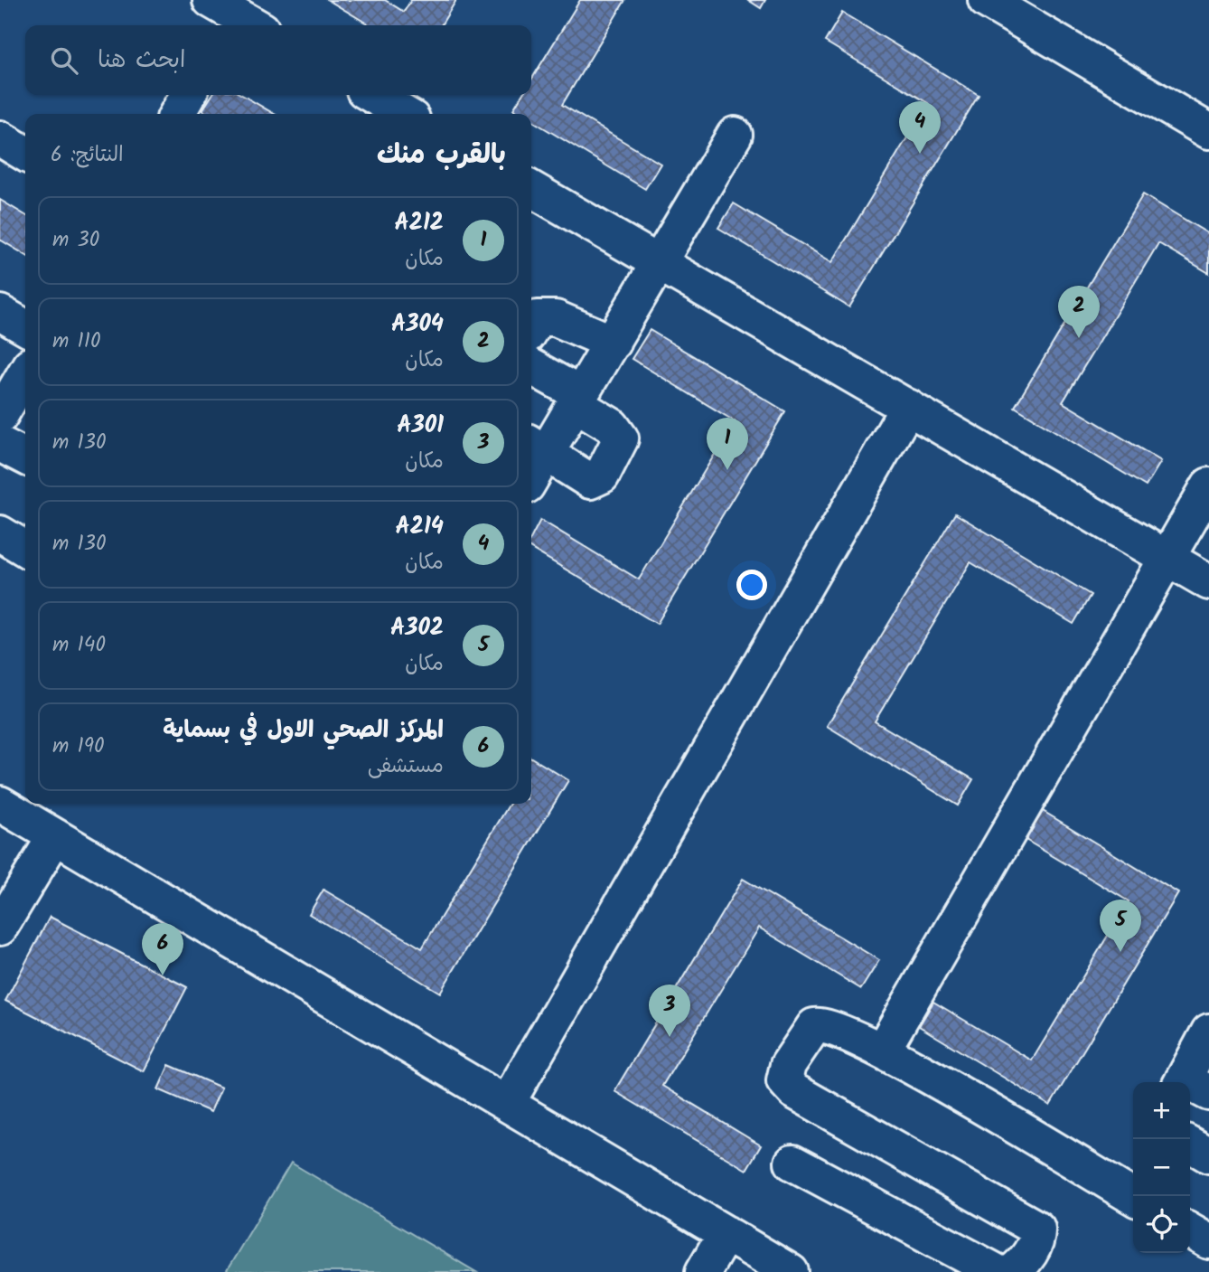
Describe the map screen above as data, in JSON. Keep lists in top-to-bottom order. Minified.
{"page":{"search":"ابحث هنا","pins":["4","2","1","5","6","3"],"heading":["بالقرب منك","النتائج: 6"],"list":[{"mark":"1","name":"A212","note":"مكان","value":"30 m"},{"mark":"2","name":"A304","note":"مكان","value":"110 m"},{"mark":"3","name":"A301","note":"مكان","value":"130 m"},{"mark":"4","name":"A214","note":"مكان","value":"130 m"},{"mark":"5","name":"A302","note":"مكان","value":"140 m"},{"mark":"6","name":"المركز الصحي الاول في بسماية","note":"مستشفى","value":"190 m"}],"map_buttons":["+","−"]}}
